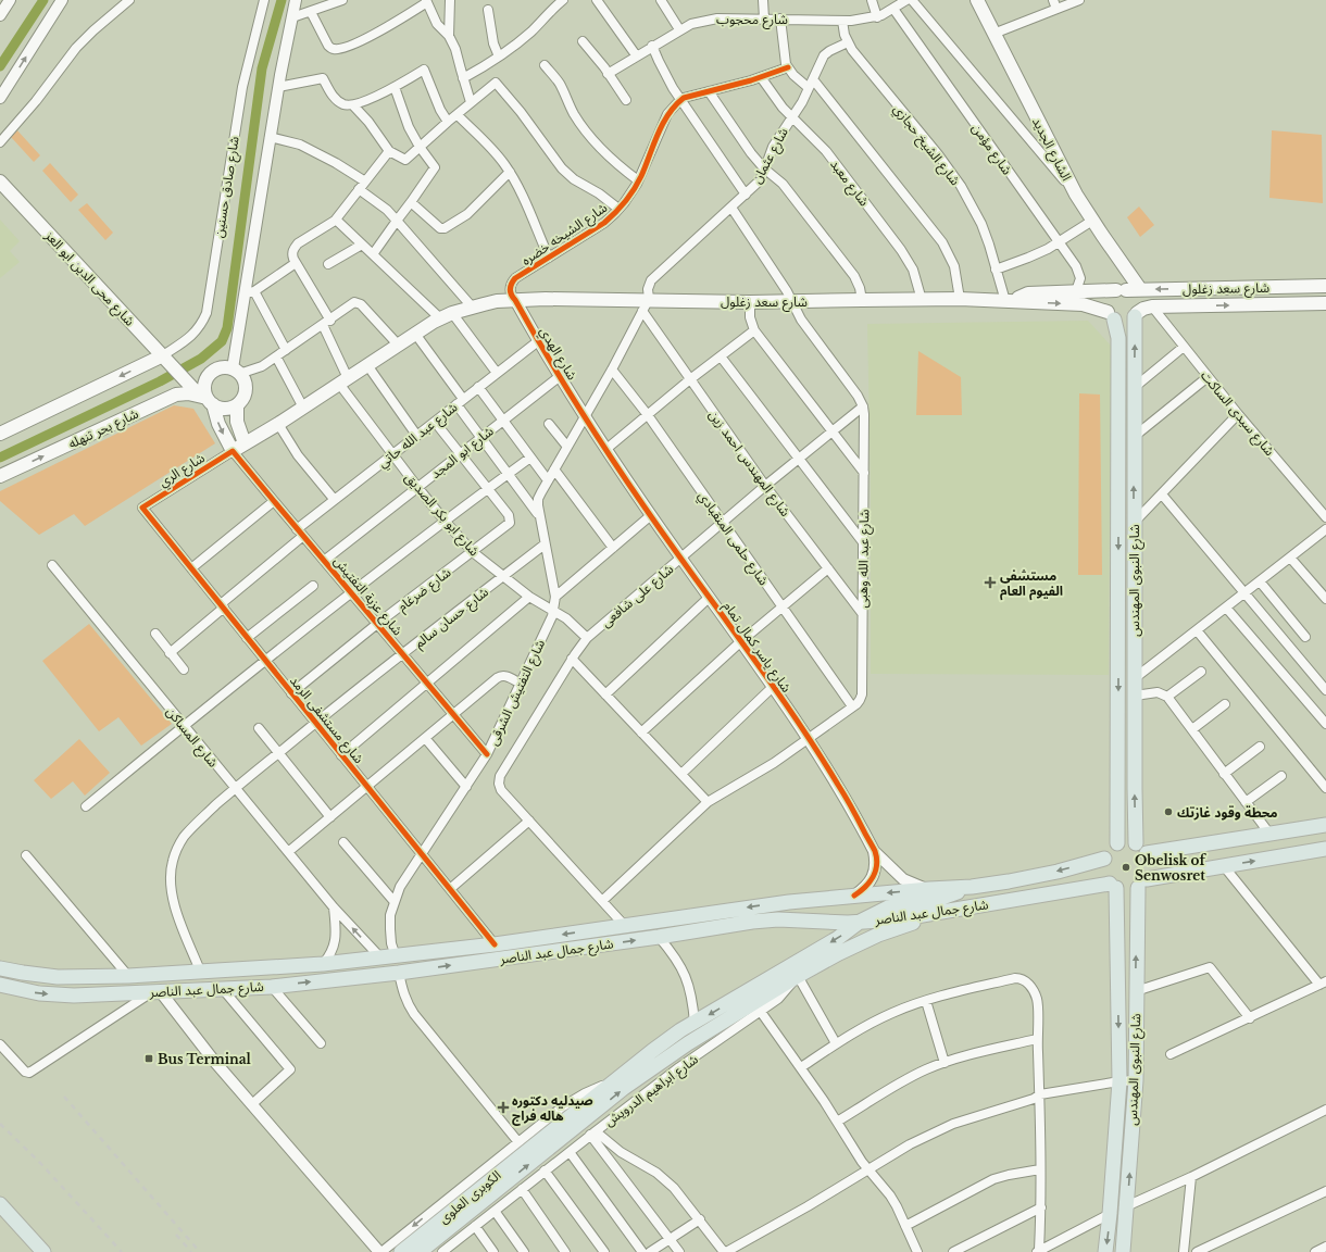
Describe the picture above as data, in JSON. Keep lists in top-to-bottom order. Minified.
{"streets":{"main road":["الشارع الجديد","شارع محى الدين ابو العز","شارع سعد زغلول","شارع بحر تنهله","شارع الري","شارع النبوى المهندس","شارع جمال عبد الناصر","شارع ابراهيم الدرويش","الكوبرى العلوى"],"street":["شارع محجوب","شارع الشيخ حجازي","شارع مؤمن","شارع عثمان","شارع معبد","شارع صادق حسنين","شارع الشيخه خضره","شارع الهدي","شارع سيدى الساكت","شارع عبد الله حاتي","شارع ابو المجد","شارع المهندس احمد زين","شارع ابو بكر الصديق","شارع حلمى المنقبادي","شارع عبد الله وهبى","شارع ضرغام","شارع عزبة التفتيش","شارع على شافعى","شارع حسان سالم","شارع ياسر كمال تمام","شارع التفتيش الشرقى","شارع مستشفى الرمد","شارع المساكن"]},"crossings":[["شارع محجوب","شارع الشيخ حجازي"],["شارع محجوب","شارع مؤمن"],["شارع الشيخ حجازي","شارع عثمان"],["شارع الشيخ حجازي","شارع سعد زغلول"],["شارع مؤمن","شارع سعد زغلول"],["الشارع الجديد","شارع سعد زغلول"],["شارع عثمان","شارع معبد"],["شارع عثمان","شارع سعد زغلول"],["شارع عثمان","شارع الهدي"],["شارع عثمان","شارع المهندس احمد زين"],["شارع عثمان","شارع حلمى المنقبادي"],["شارع عثمان","شارع ياسر كمال تمام"],["شارع معبد","شارع سعد زغلول"],["شارع صادق حسنين","شارع محى الدين ابو العز"],["شارع الشيخه خضره","شارع سعد زغلول"],["شارع الشيخه خضره","شارع الهدي"],["شارع الشيخه خضره","شارع الري"],["شارع محى الدين ابو العز","شارع بحر تنهله"],["شارع سعد زغلول","شارع الهدي"],["شارع سعد زغلول","شارع سيدى الساكت"],["شارع سعد زغلول","شارع المهندس احمد زين"],["شارع سعد زغلول","شارع الري"],["شارع سعد زغلول","شارع النبوى المهندس"],["شارع الهدي","شارع عبد الله حاتي"],["شارع الهدي","شارع ابو المجد"],["شارع الهدي","شارع الري"],["شارع الهدي","شارع ياسر كمال تمام"],["شارع عبد الله حاتي","شارع ابو بكر الصديق"],["شارع عبد الله حاتي","شارع عزبة التفتيش"],["شارع عبد الله حاتي","شارع مستشفى الرمد"],["شارع ابو المجد","شارع ابو بكر الصديق"],["شارع ابو المجد","شارع عزبة التفتيش"],["شارع المهندس احمد زين","شارع عبد الله وهبى"],["شارع المهندس احمد زين","شارع على شافعى"],["شارع الري","شارع ابو بكر الصديق"],["شارع الري","شارع عزبة التفتيش"],["شارع الري","شارع مستشفى الرمد"],["شارع ابو بكر الصديق","شارع ضرغام"],["شارع ابو بكر الصديق","شارع على شافعى"],["شارع ابو بكر الصديق","شارع حسان سالم"],["شارع ابو بكر الصديق","شارع التفتيش الشرقى"],["شارع حلمى المنقبادي","شارع عبد الله وهبى"],["شارع حلمى المنقبادي","شارع على شافعى"],["شارع عبد الله وهبى","شارع على شافعى"],["شارع النبوى المهندس","شارع جمال عبد الناصر"],["شارع ضرغام","شارع عزبة التفتيش"],["شارع ضرغام","شارع مستشفى الرمد"],["شارع عزبة التفتيش","شارع حسان سالم"],["شارع عزبة التفتيش","شارع التفتيش الشرقى"],["شارع على شافعى","شارع ياسر كمال تمام"],["شارع حسان سالم","شارع مستشفى الرمد"],["شارع حسان سالم","شارع المساكن"],["شارع حسان سالم","شارع جمال عبد الناصر"],["شارع ياسر كمال تمام","شارع جمال عبد الناصر"],["شارع التفتيش الشرقى","شارع مستشفى الرمد"],["شارع التفتيش الشرقى","شارع جمال عبد الناصر"],["شارع مستشفى الرمد","شارع جمال عبد الناصر"],["شارع المساكن","شارع جمال عبد الناصر"],["شارع جمال عبد الناصر","شارع ابراهيم الدرويش"],["شارع ابراهيم الدرويش","الكوبرى العلوى"]],"places":{"health":["مستشفى الفيوم العام","صيدليه دكتوره هاله فراج"],"other":["محطة وقود غازتك","Obelisk of Senwosret"],"transit":["Bus Terminal"]}}
